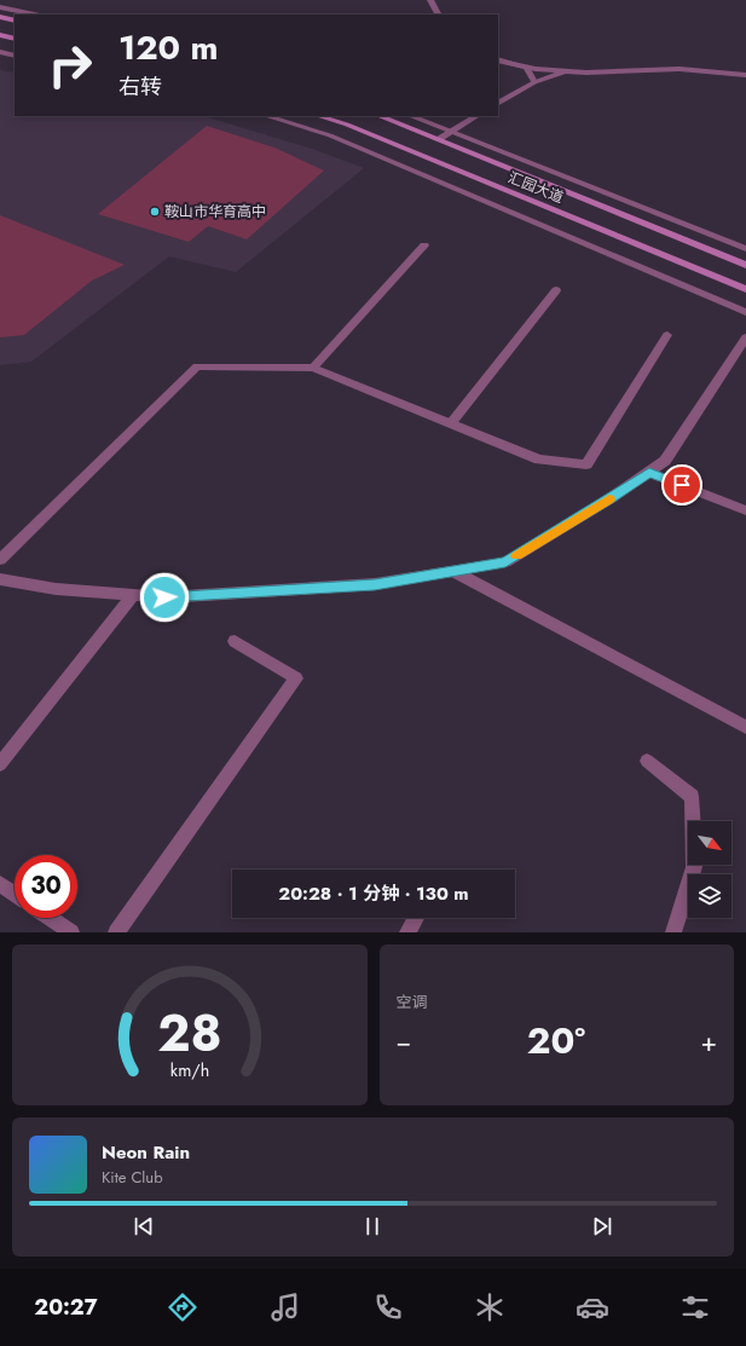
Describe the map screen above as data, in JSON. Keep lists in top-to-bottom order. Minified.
{"streets":{"main road":["汇园大道"]},"places":["鞍山市华育高中"],"north":"bottom right","page":{"turn":["120 m","右转"],"limit":"30","trip":"20:28 · 1 分钟 · 130 m","tile":"空调","heat":["−","20°","+"],"song":["Neon Rain","Kite Club"],"tabs":"20:27","gauge":["28","km/h"]}}
